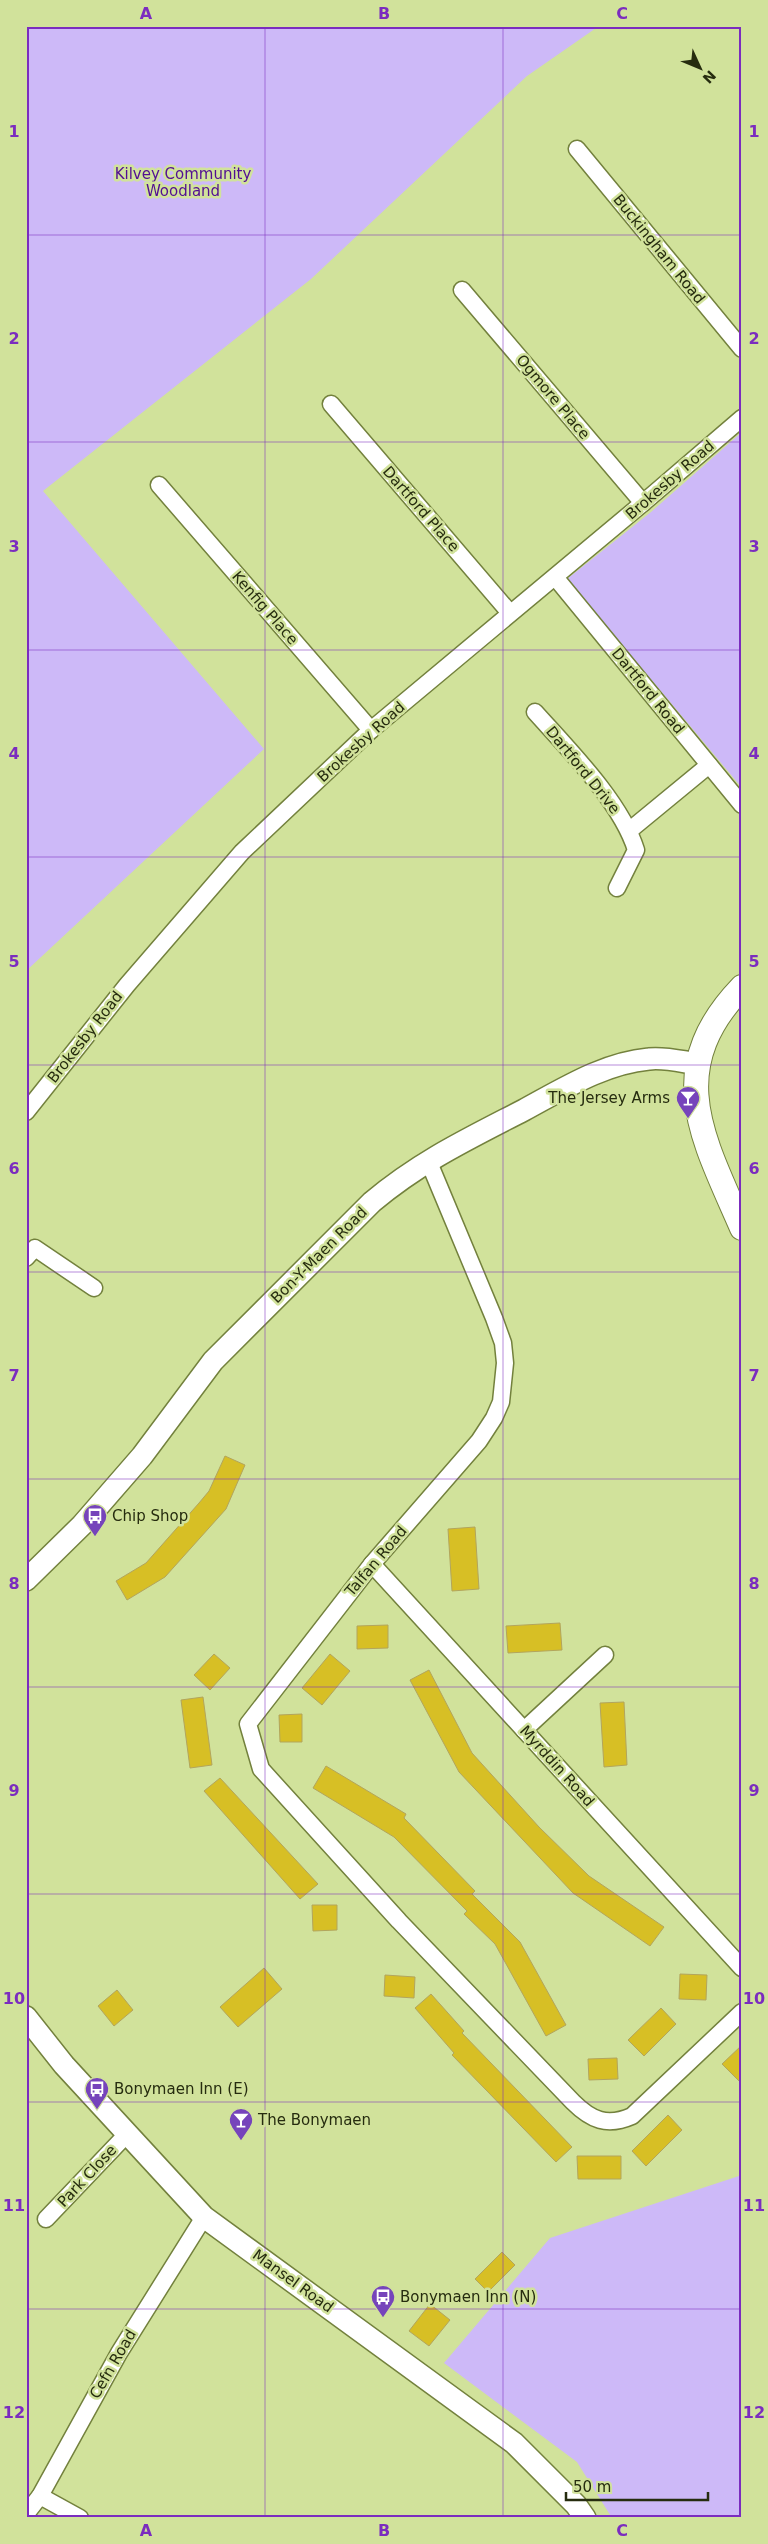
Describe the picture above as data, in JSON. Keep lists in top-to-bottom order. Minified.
{"streets":{"street":["Buckingham Road","Ogmore Place","Brokesby Road","Dartford Place","Kenfig Place","Dartford Road","Dartford Drive","Bon-Y-Maen Road","Talfan Road","Myrddin Road","Park Close","Mansel Road","Cefn Road"]},"crossings":[["Ogmore Place","Brokesby Road"],["Brokesby Road","Dartford Place"],["Brokesby Road","Kenfig Place"],["Brokesby Road","Dartford Road"],["Dartford Road","Dartford Drive"],["Bon-Y-Maen Road","Talfan Road"],["Talfan Road","Myrddin Road"],["Park Close","Mansel Road"],["Mansel Road","Cefn Road"]],"parks":["Kilvey Community Woodland"],"places":{"bar":["The Jersey Arms","The Bonymaen"],"bus stop":["Chip Shop","Bonymaen Inn (E)","Bonymaen Inn (N)"]},"scale_bar":"50 m","north":"bottom right","grid":{"columns":["A","B","C"],"rows":["1","2","3","4","5","6","7","8","9","10","11","12"]}}
